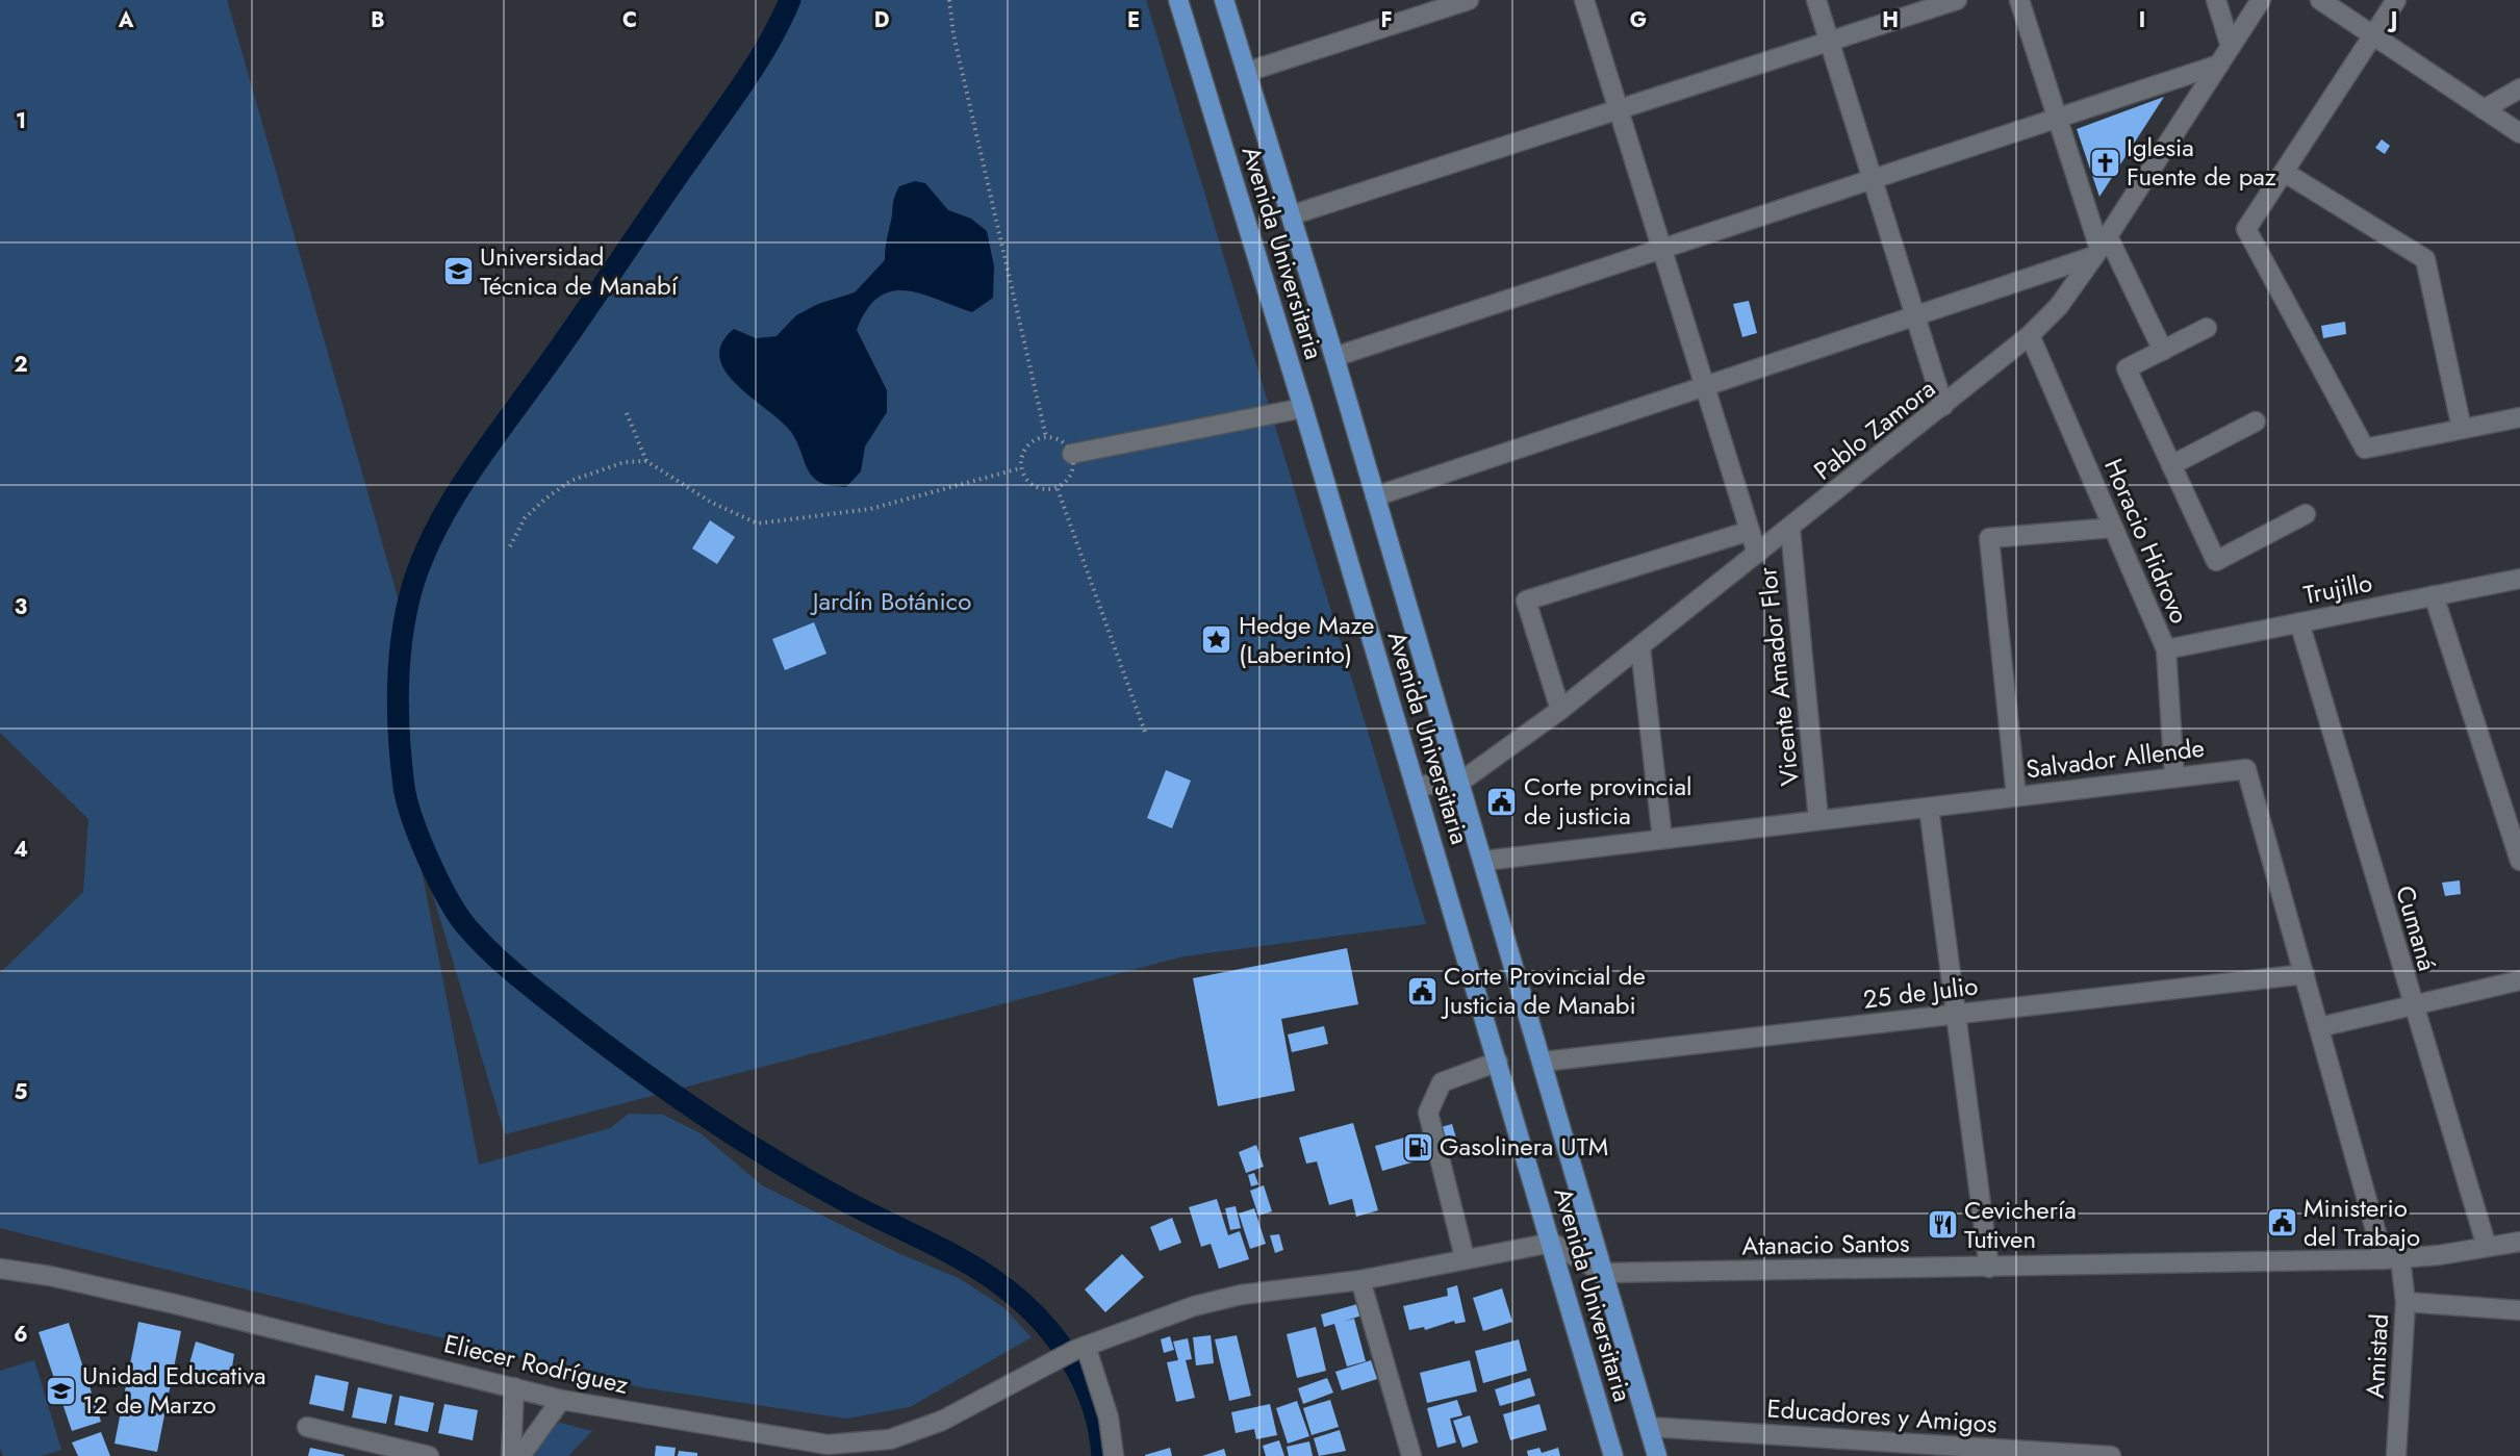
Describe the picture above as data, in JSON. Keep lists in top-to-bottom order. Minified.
{"streets":{"main road":["Avenida Universitaria"],"street":["Pablo Zamora","Horacio Hidrovo","Trujillo","Vicente Amador Flor","Salvador Allende","Cumaná","25 de Julio","Atanacio Santos","Amistad","Eliecer Rodríguez","Educadores y Amigos"]},"crossings":[["Avenida Universitaria","Pablo Zamora"],["Avenida Universitaria","Salvador Allende"],["Avenida Universitaria","25 de Julio"],["Avenida Universitaria","Atanacio Santos"],["Avenida Universitaria","Eliecer Rodríguez"],["Avenida Universitaria","Educadores y Amigos"],["Pablo Zamora","Horacio Hidrovo"],["Pablo Zamora","Vicente Amador Flor"],["Horacio Hidrovo","Trujillo"],["Horacio Hidrovo","Salvador Allende"],["Trujillo","Cumaná"],["Vicente Amador Flor","Salvador Allende"],["Salvador Allende","25 de Julio"],["Salvador Allende","Atanacio Santos"],["Salvador Allende","Amistad"],["Cumaná","Atanacio Santos"],["Atanacio Santos","Amistad"]],"parks":["Jardín Botánico"],"places":{"church":["Iglesia Fuente de paz"],"school or university":["Universidad Técnica de Manabí","Unidad Educativa 12 de Marzo"],"place":["Hedge Maze (Laberinto)"],"public building":["Corte provincial de justicia","Corte Provincial de Justicia de Manabi","Ministerio del Trabajo"],"fuel station":["Gasolinera UTM"],"restaurant":["Cevichería Tutiven"]},"grid":{"columns":["A","B","C","D","E","F","G","H","I","J"],"rows":["1","2","3","4","5","6"]}}
